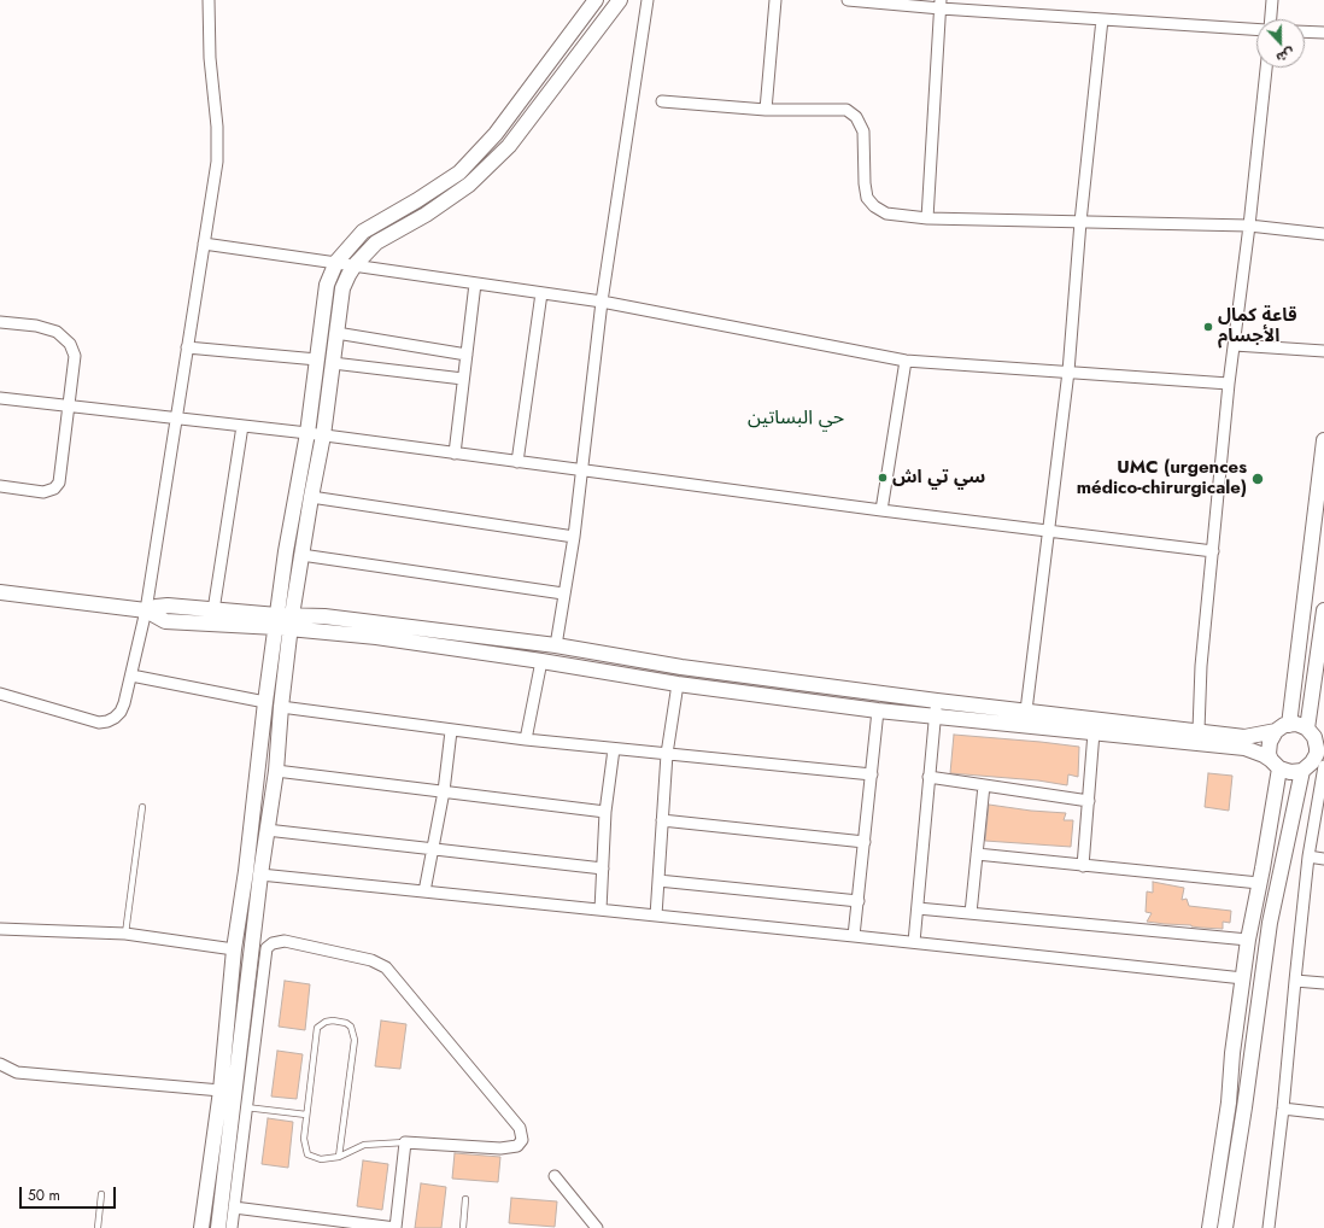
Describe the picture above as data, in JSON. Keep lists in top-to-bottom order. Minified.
{"districts":["حي البساتين"],"places":["قاعة كمال الأجسام","سي تي اش","UMC (urgences médico-chirurgicale)"],"scale_bar":"50 m","north":"bottom"}
